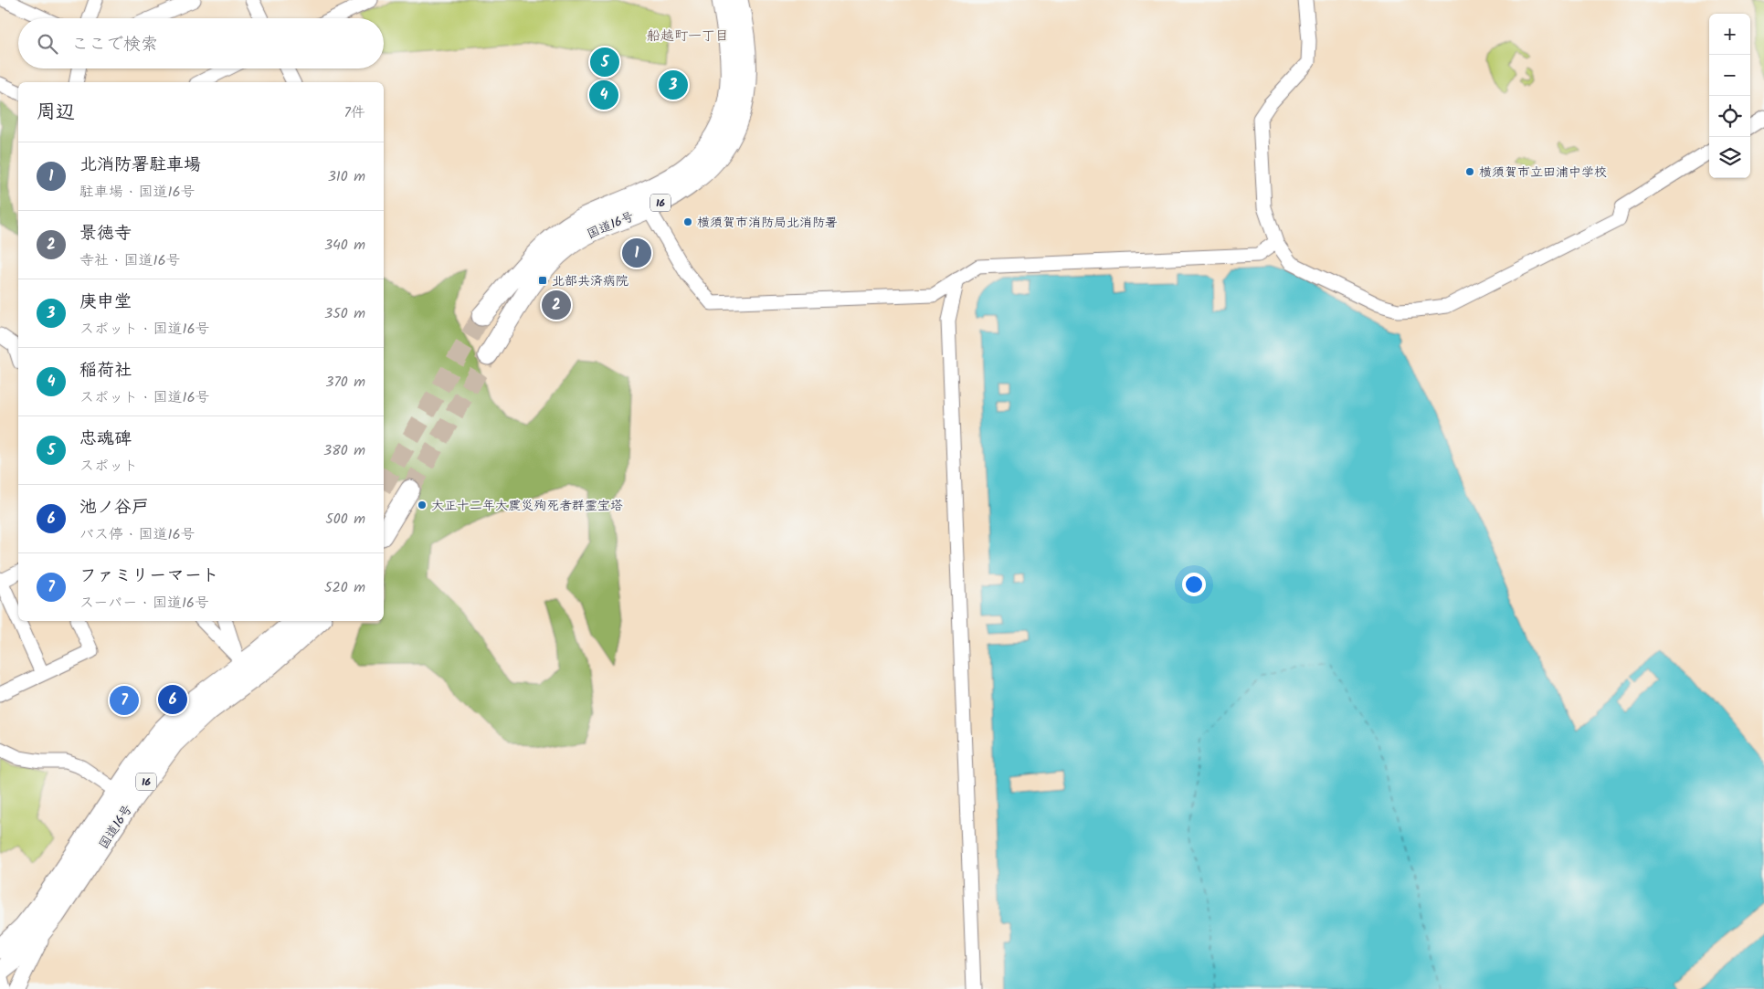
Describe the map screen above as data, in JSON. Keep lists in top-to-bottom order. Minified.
{"streets":{"highway":["16","国道16号"]},"districts":["船越町一丁目"],"places":{"other":["横須賀市立田浦中学校","横須賀市消防局北消防署","大正十二年大震災殉死者群霊宝塔"],"transit":["北部共済病院"]},"page":{"map_buttons":["+","−"],"search":"ここで検索","pins":["5","3","4","1","2","6","7"],"heading":["周辺","7件"],"list":[{"mark":"1","name":"北消防署駐車場","note":"駐車場 · 国道16号","value":"310 m"},{"mark":"2","name":"景徳寺","note":"寺社 · 国道16号","value":"340 m"},{"mark":"3","name":"庚申堂","note":"スポット · 国道16号","value":"350 m"},{"mark":"4","name":"稲荷社","note":"スポット · 国道16号","value":"370 m"},{"mark":"5","name":"忠魂碑","note":"スポット","value":"380 m"},{"mark":"6","name":"池ノ谷戸","note":"バス停 · 国道16号","value":"500 m"},{"mark":"7","name":"ファミリーマート","note":"スーパー · 国道16号","value":"520 m"}]}}
